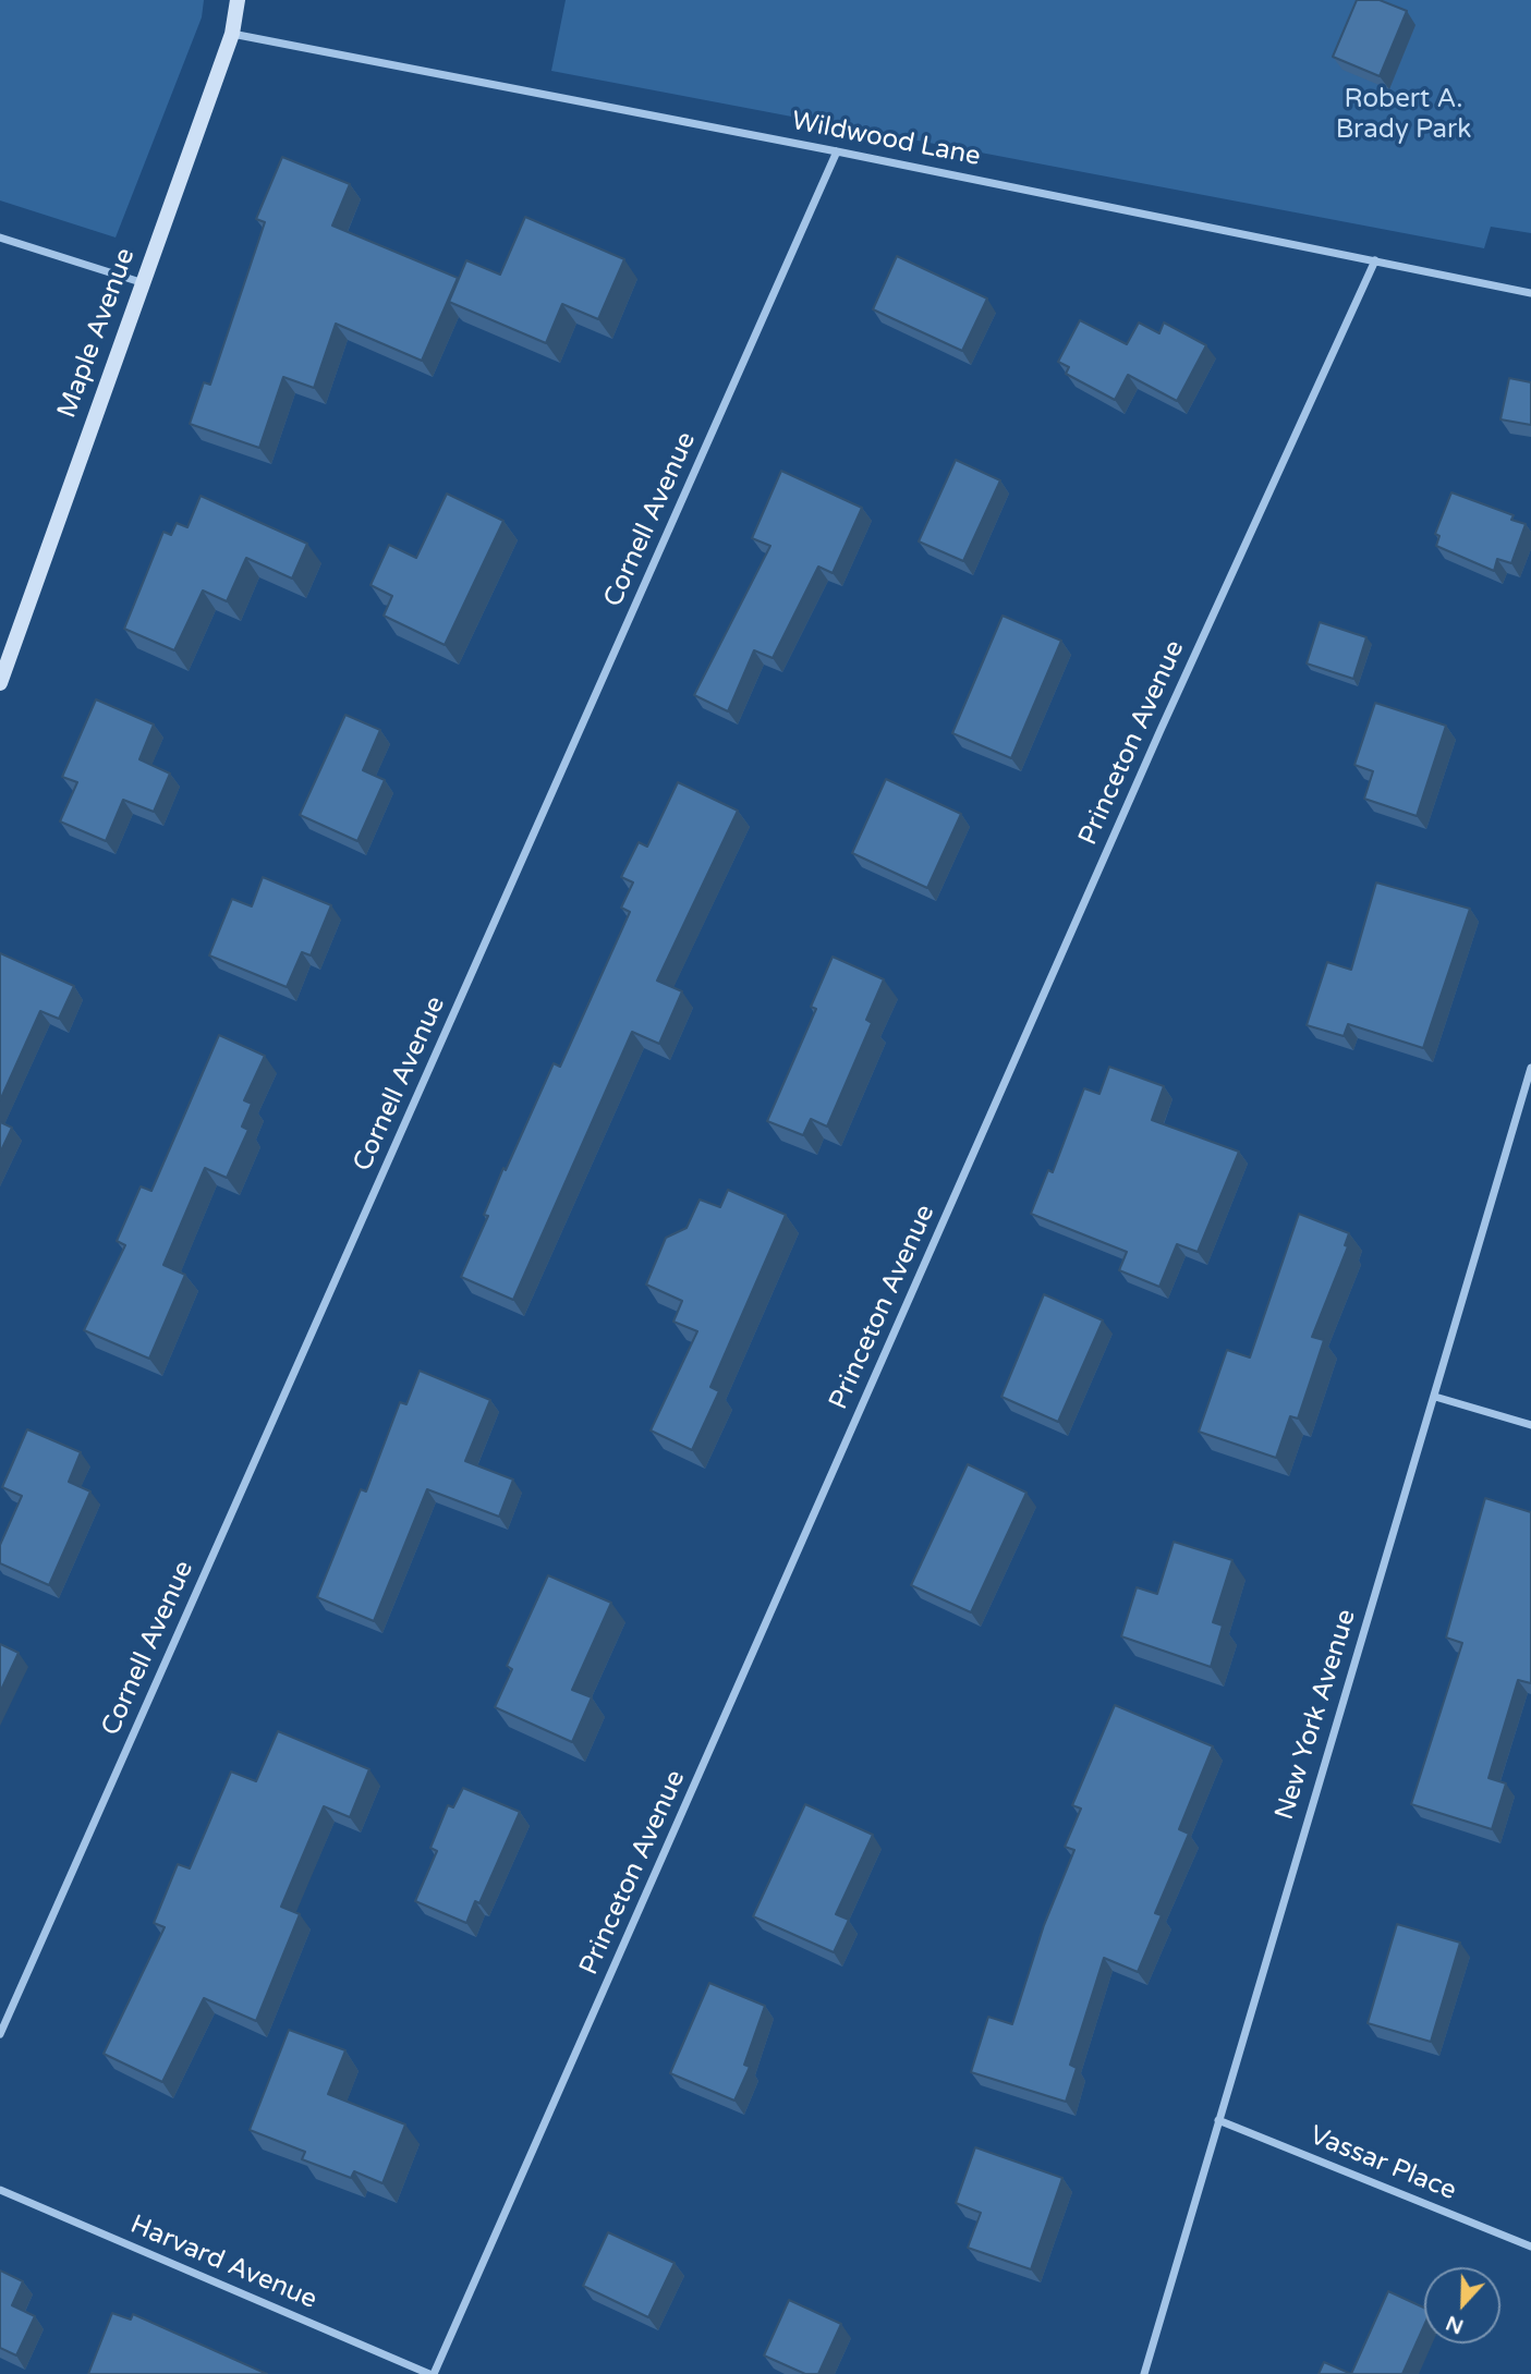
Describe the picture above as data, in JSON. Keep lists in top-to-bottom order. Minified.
{"streets":{"main road":["Maple Avenue"],"street":["Wildwood Lane","Cornell Avenue","Princeton Avenue","New York Avenue","Vassar Place","Harvard Avenue"]},"crossings":[["Wildwood Lane","Maple Avenue"],["Wildwood Lane","Cornell Avenue"],["Wildwood Lane","Princeton Avenue"],["Princeton Avenue","Harvard Avenue"],["New York Avenue","Vassar Place"]],"parks":["Robert A. Brady Park"],"north":"bottom"}
